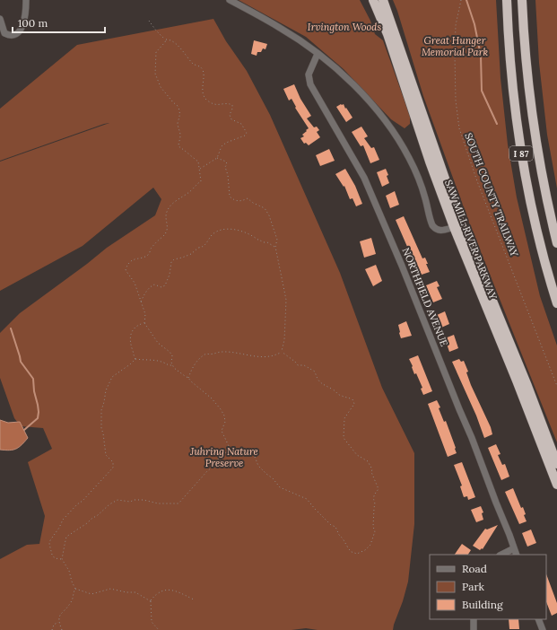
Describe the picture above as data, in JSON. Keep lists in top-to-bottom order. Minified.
{"streets":{"highway":["I 87","SAW MILL RIVER PARKWAY"],"street":["NORTHFIELD AVENUE"],"path":["SOUTH COUNTY TRAILWAY"]},"parks":["Irvington Woods","Great Hunger Memorial Park","Juhring Nature Preserve"],"legend":["Road","Park","Building"],"scale_bar":"100 m"}
